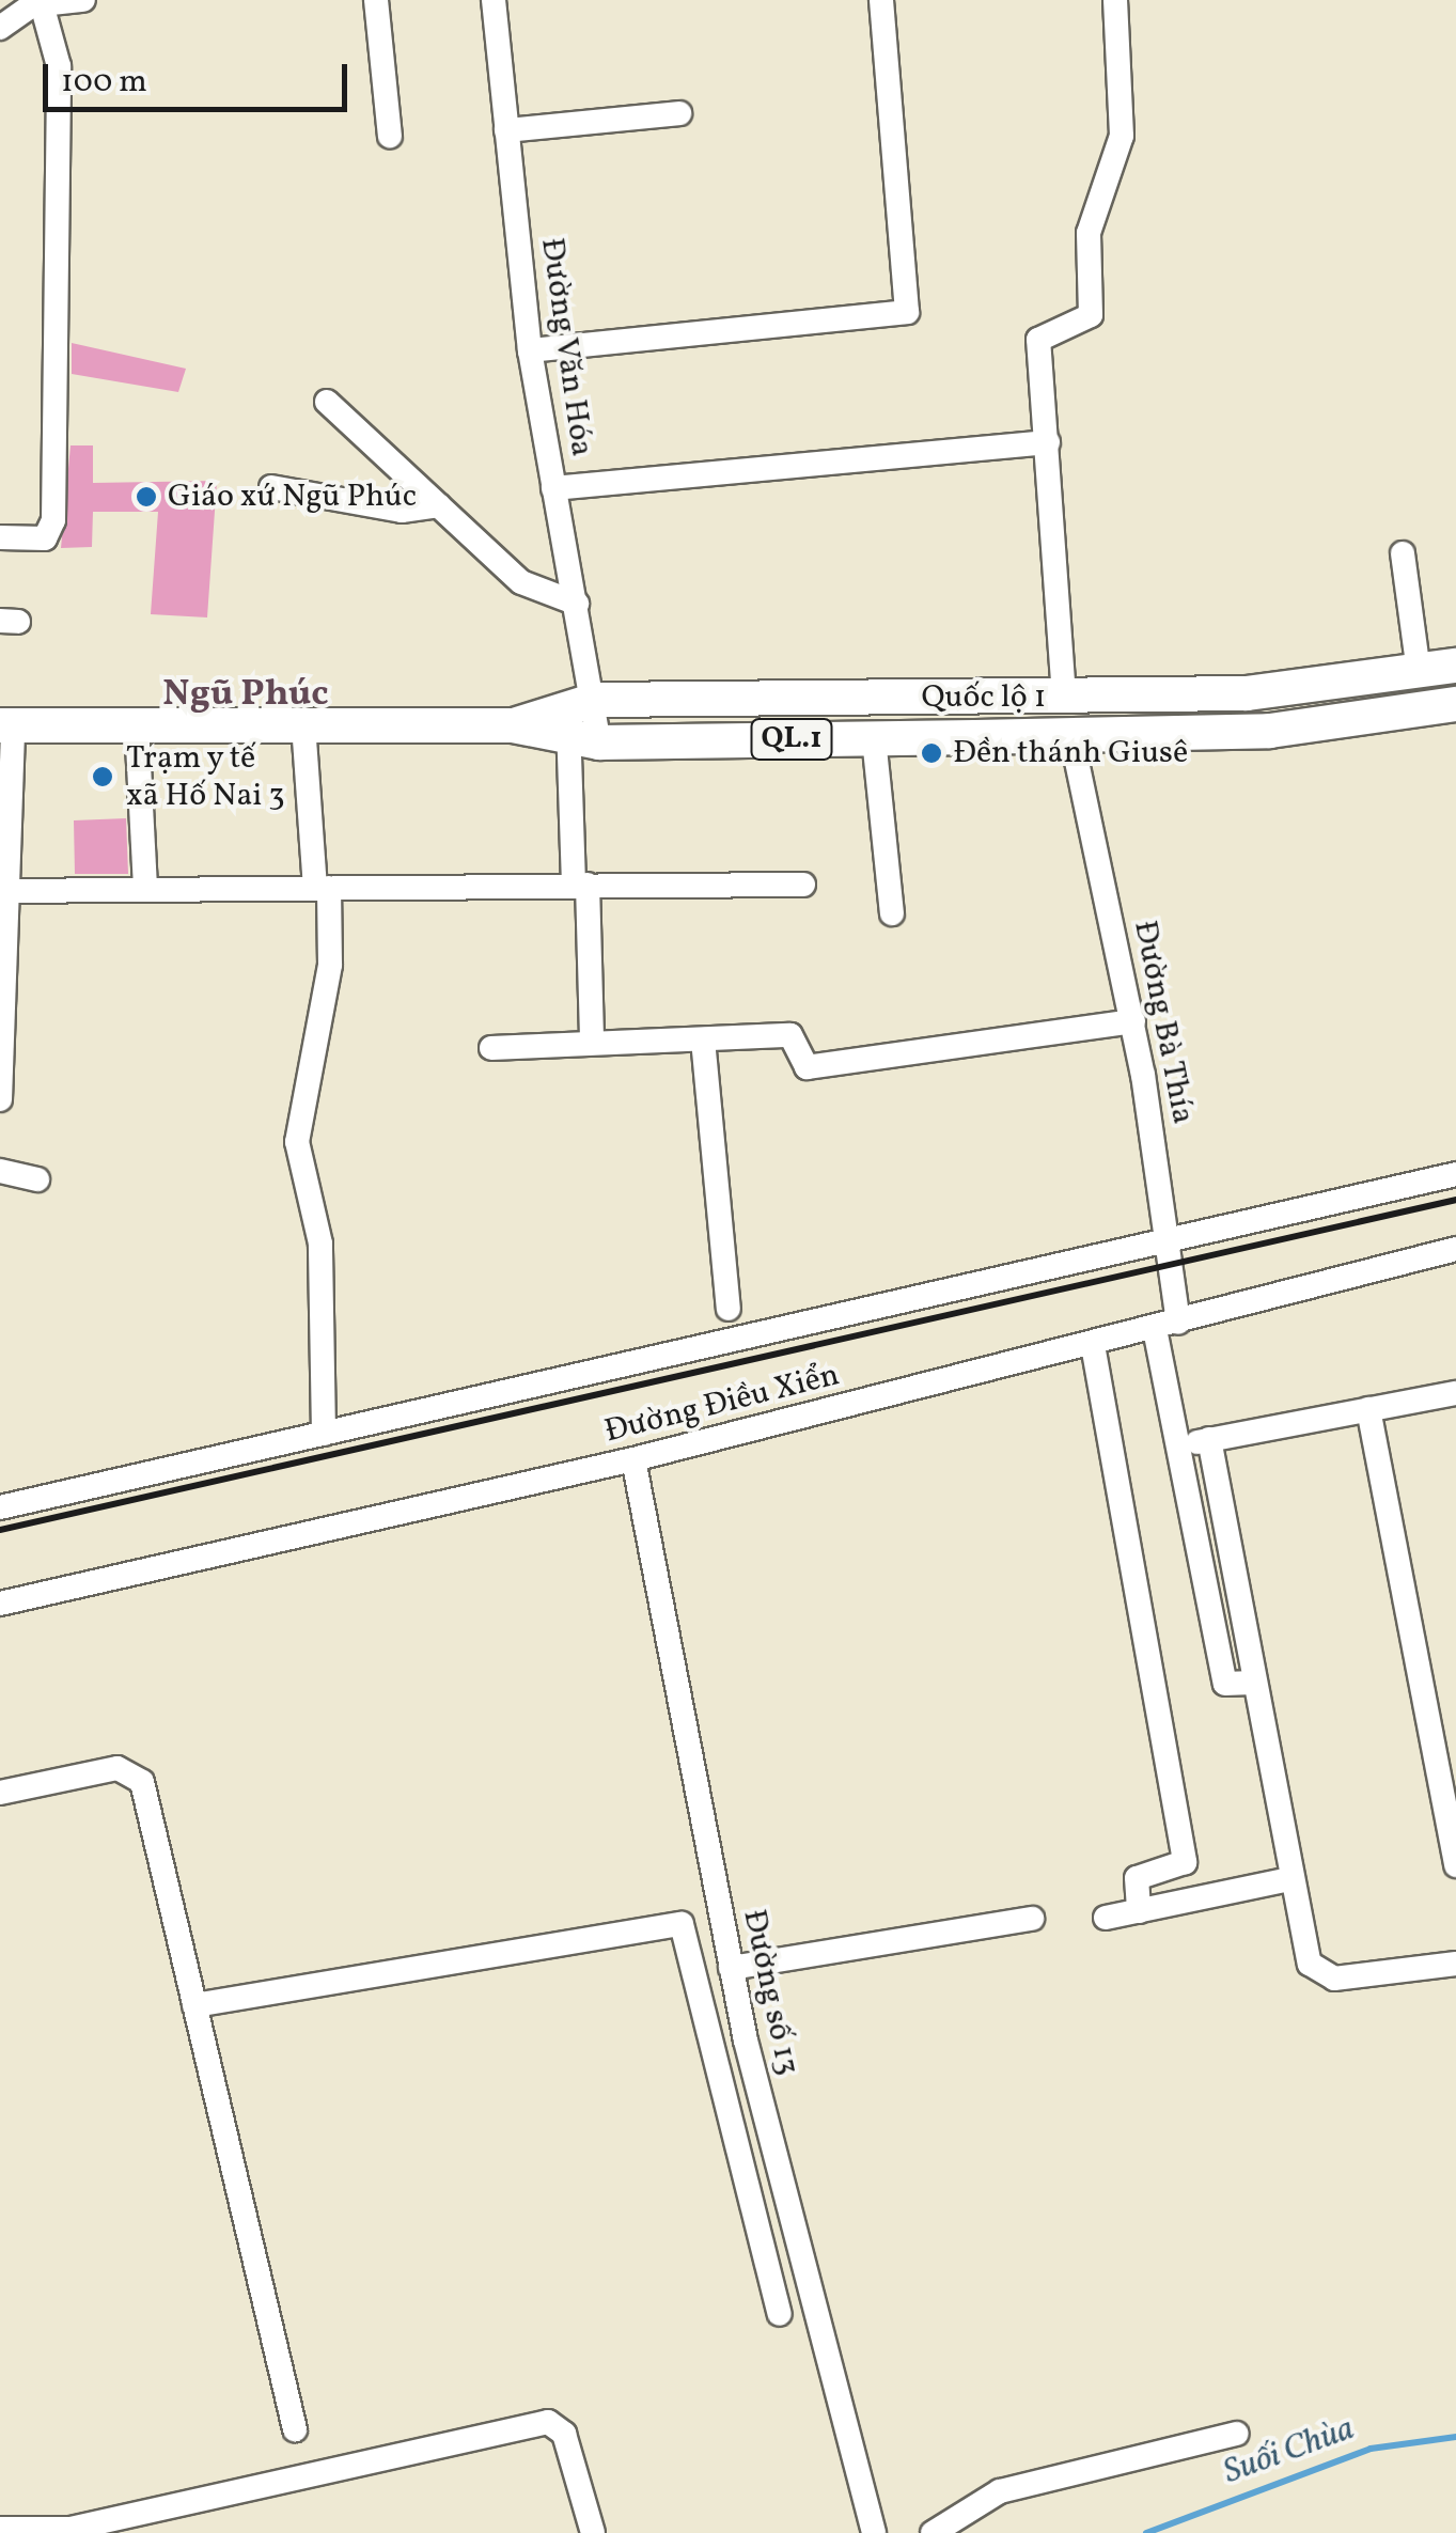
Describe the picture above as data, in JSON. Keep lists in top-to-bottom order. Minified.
{"streets":{"highway":["Quốc lộ 1","QL.1"],"street":["Đường Văn Hóa","Đường Bà Thía","Đường Điều Xiển","Đường số 13"]},"crossings":[["Đường Văn Hóa","Quốc lộ 1"],["Quốc lộ 1","Đường Bà Thía"],["Đường Bà Thía","Đường Điều Xiển"],["Đường Điều Xiển","Đường số 13"]],"districts":["Ngũ Phúc"],"water":["Suối Chùa"],"places":["Giáo xứ Ngũ Phúc","Đền thánh Giusê","Trạm y tế xã Hố Nai 3"],"scale_bar":"100 m"}
